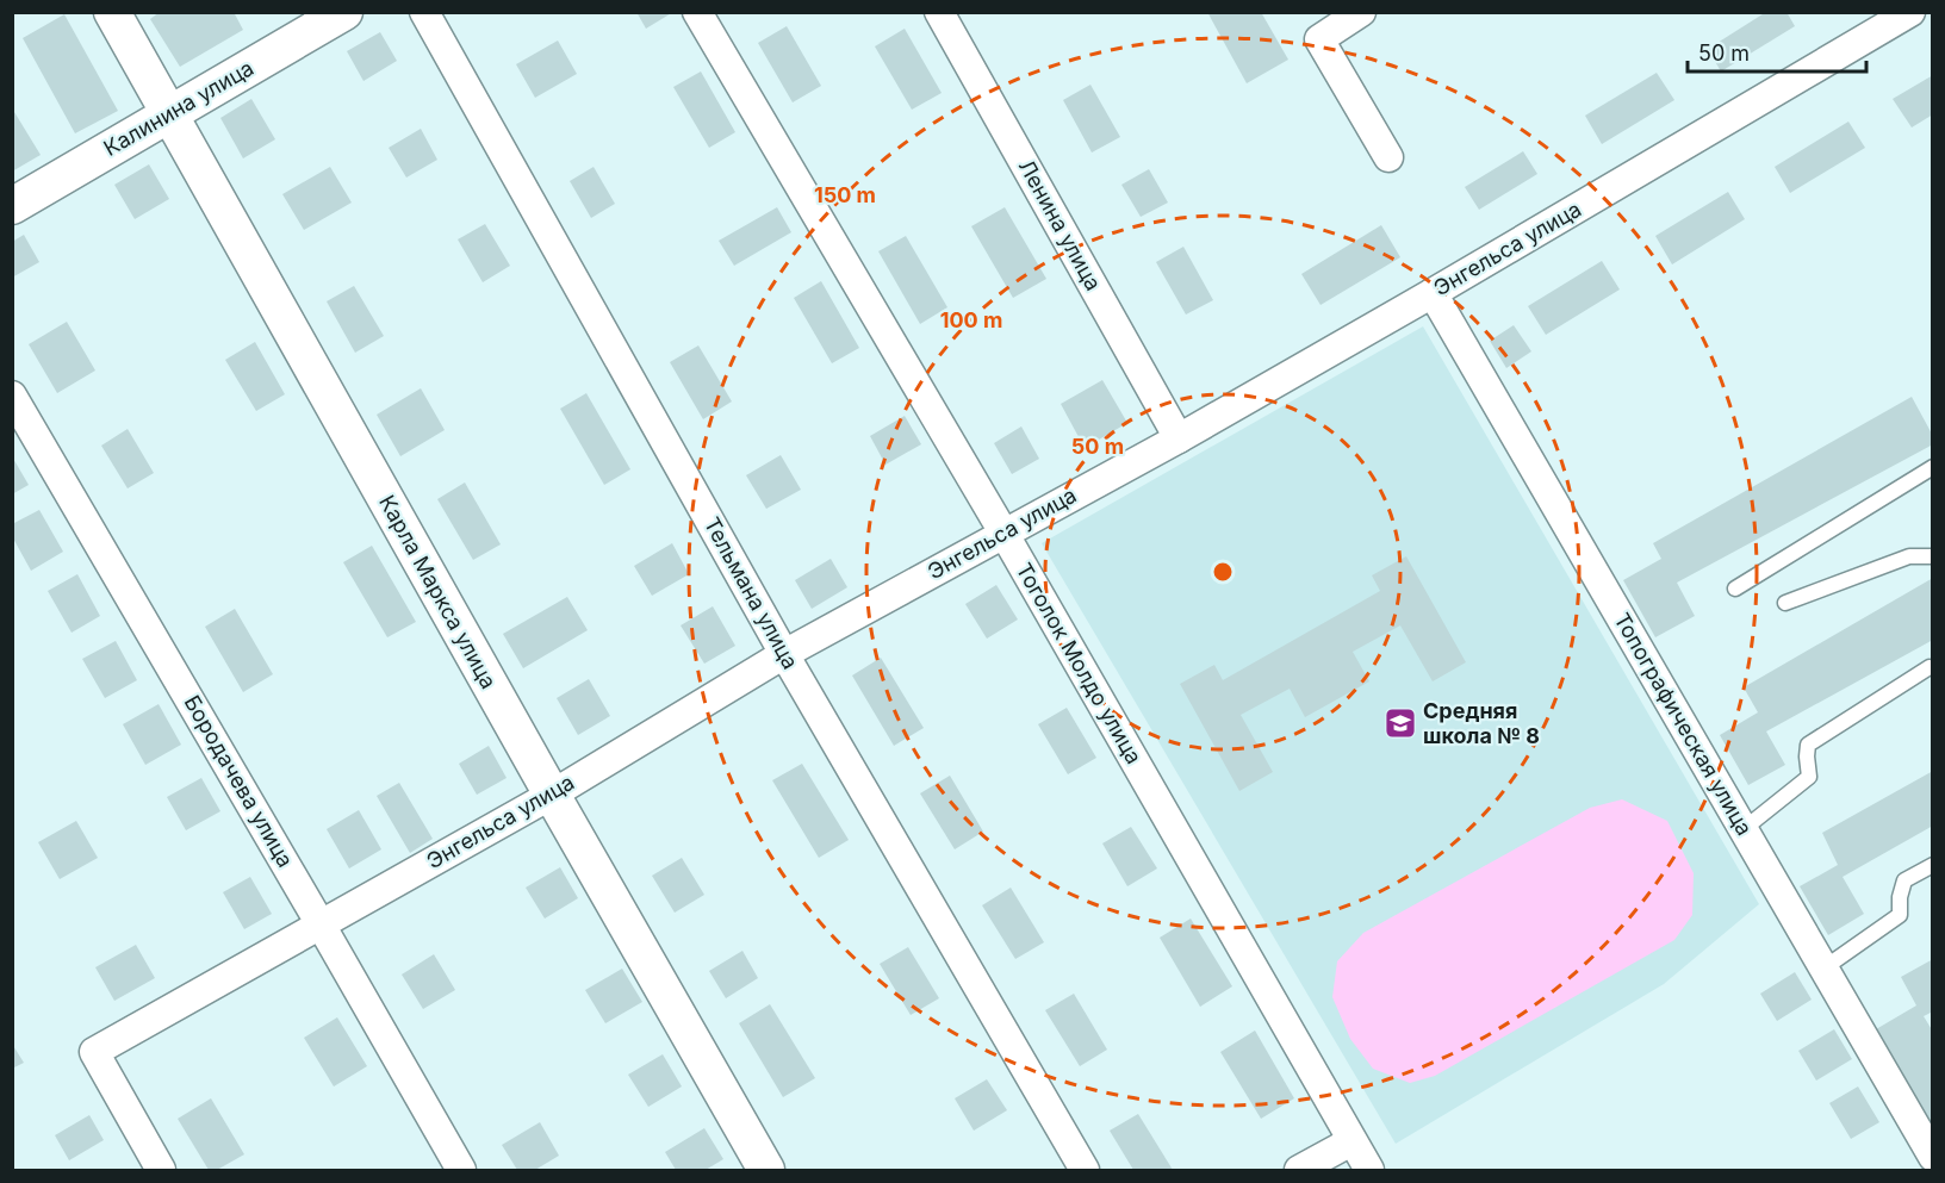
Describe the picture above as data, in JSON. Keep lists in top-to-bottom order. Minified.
{"streets":{"street":["Калинина улица","Ленина улица","Энгельса улица","Карла Маркса улица","Тельмана улица","Тоголок Молдо улица","Топографическая улица","Бородачева улица"]},"crossings":[["Калинина улица","Карла Маркса улица"],["Ленина улица","Энгельса улица"],["Энгельса улица","Карла Маркса улица"],["Энгельса улица","Тельмана улица"],["Энгельса улица","Тоголок Молдо улица"],["Энгельса улица","Топографическая улица"],["Энгельса улица","Бородачева улица"]],"places":{"school or university":["Средняя школа № 8"]},"scale_bar":"50 m","rings":["150 m","100 m","50 m"]}
